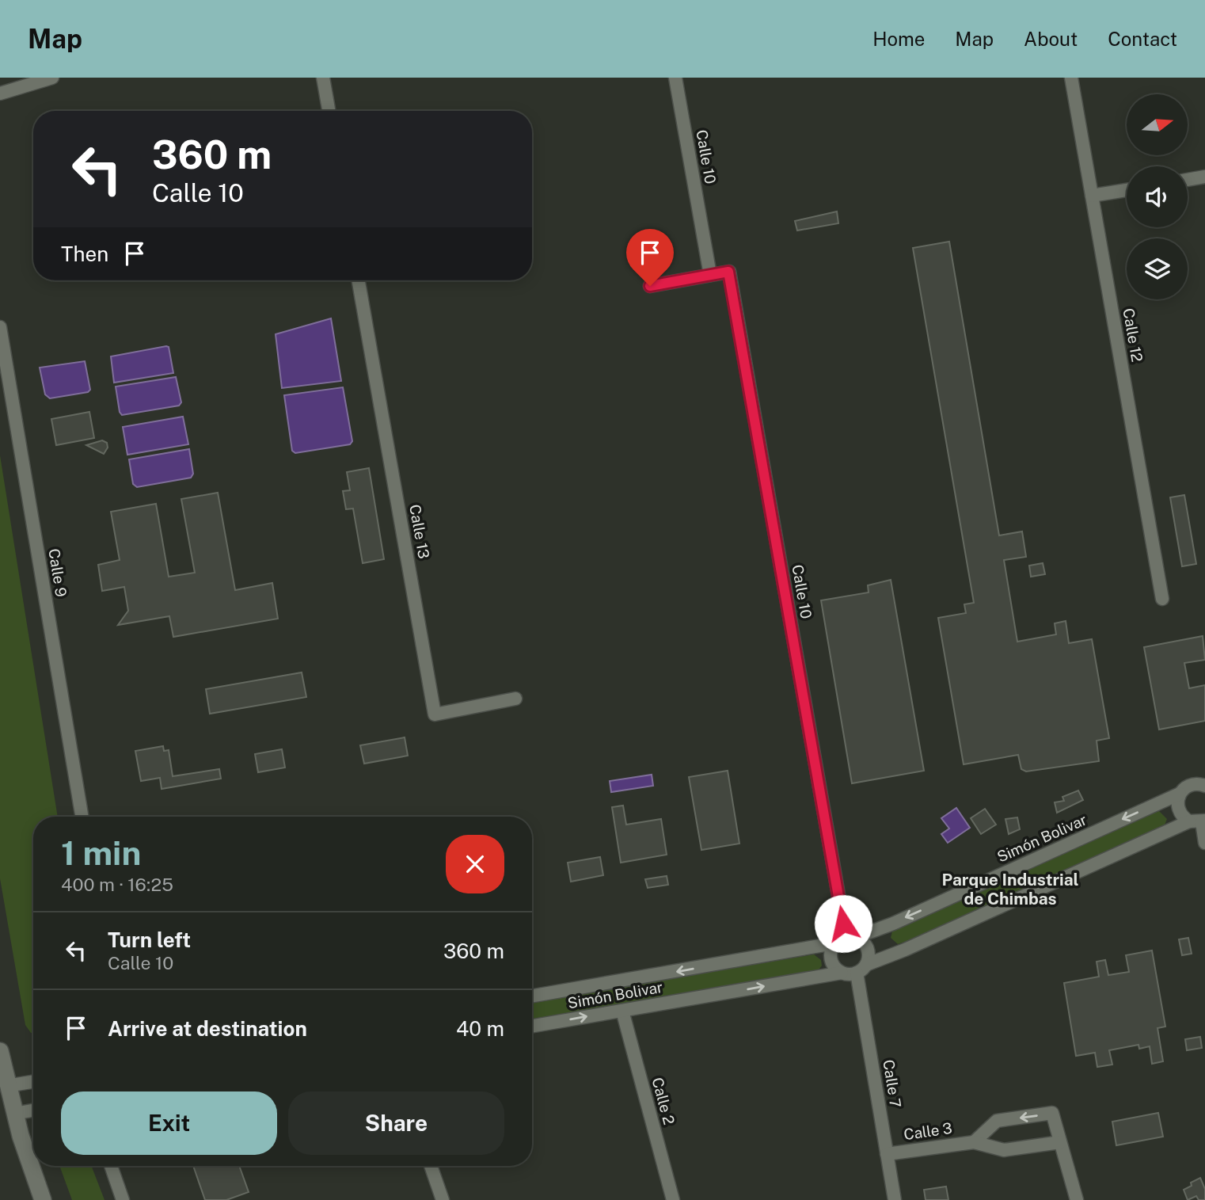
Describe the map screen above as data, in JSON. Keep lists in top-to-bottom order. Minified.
{"streets":{"street":["Calle 10","Calle 12","Calle 13","Calle 9","Simón Bolivar","Calle 7","Calle 2","Calle 3"]},"crossings":[["Calle 10","Simón Bolivar"],["Calle 10","Calle 7"],["Simón Bolivar","Calle 7"],["Simón Bolivar","Calle 2"],["Calle 7","Calle 3"]],"districts":["Parque Industrial de Chimbas"],"north":"right","page":{"header":"Map","nav":["Home","Map","About","Contact"],"turn":["360 m","Calle 10"],"then":"Then","heading":["1 min","400 m · 16:25"],"list":[{"name":"Turn left","note":"Calle 10","value":"360 m"},{"name":"Arrive at destination","value":"40 m"}],"buttons":["Exit","Share"]}}
